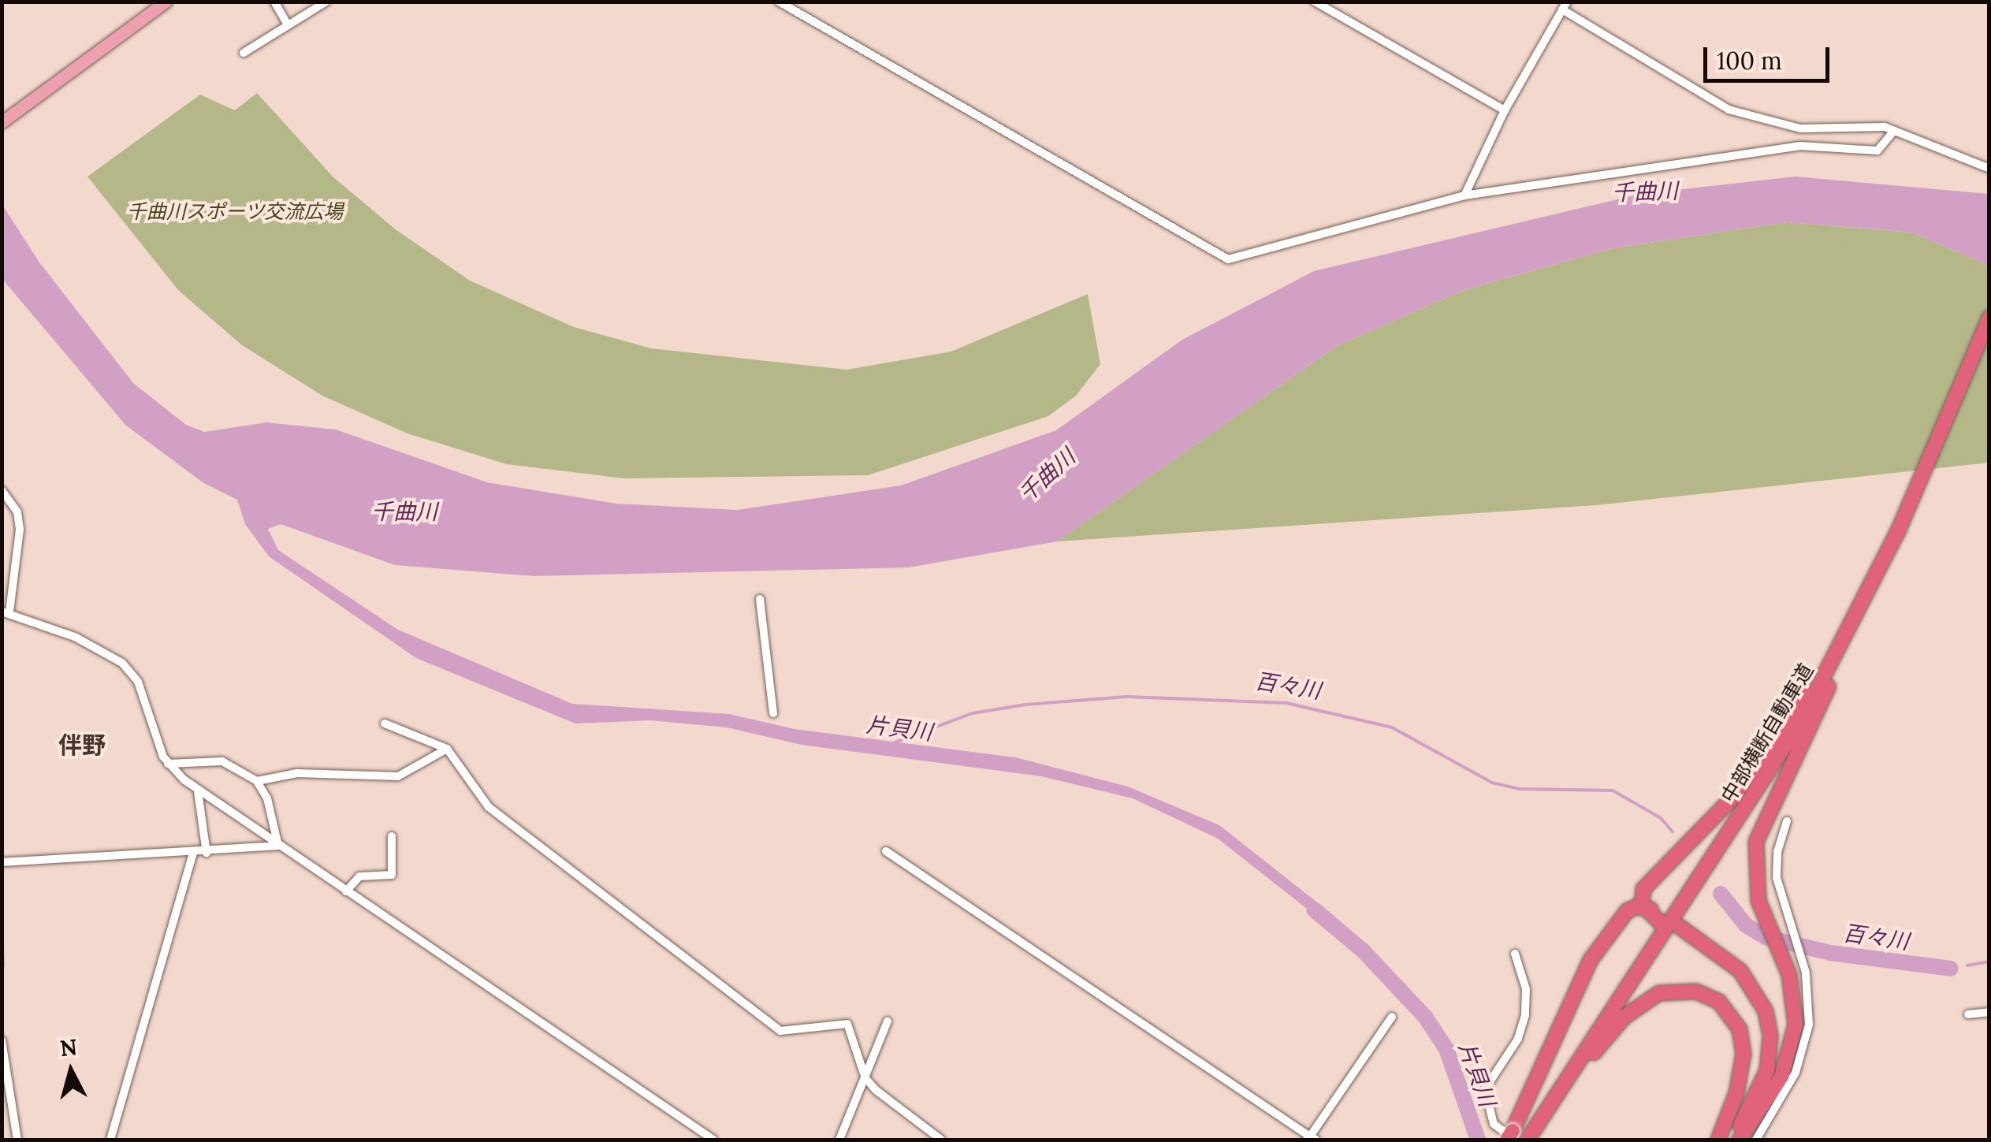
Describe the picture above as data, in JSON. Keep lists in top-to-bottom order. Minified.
{"streets":{"highway":["中部横断自動車道"]},"districts":["伴野"],"water":["千曲川","百々川","片貝川"],"parks":["千曲川スポーツ交流広場"],"scale_bar":"100 m","north":"top"}
